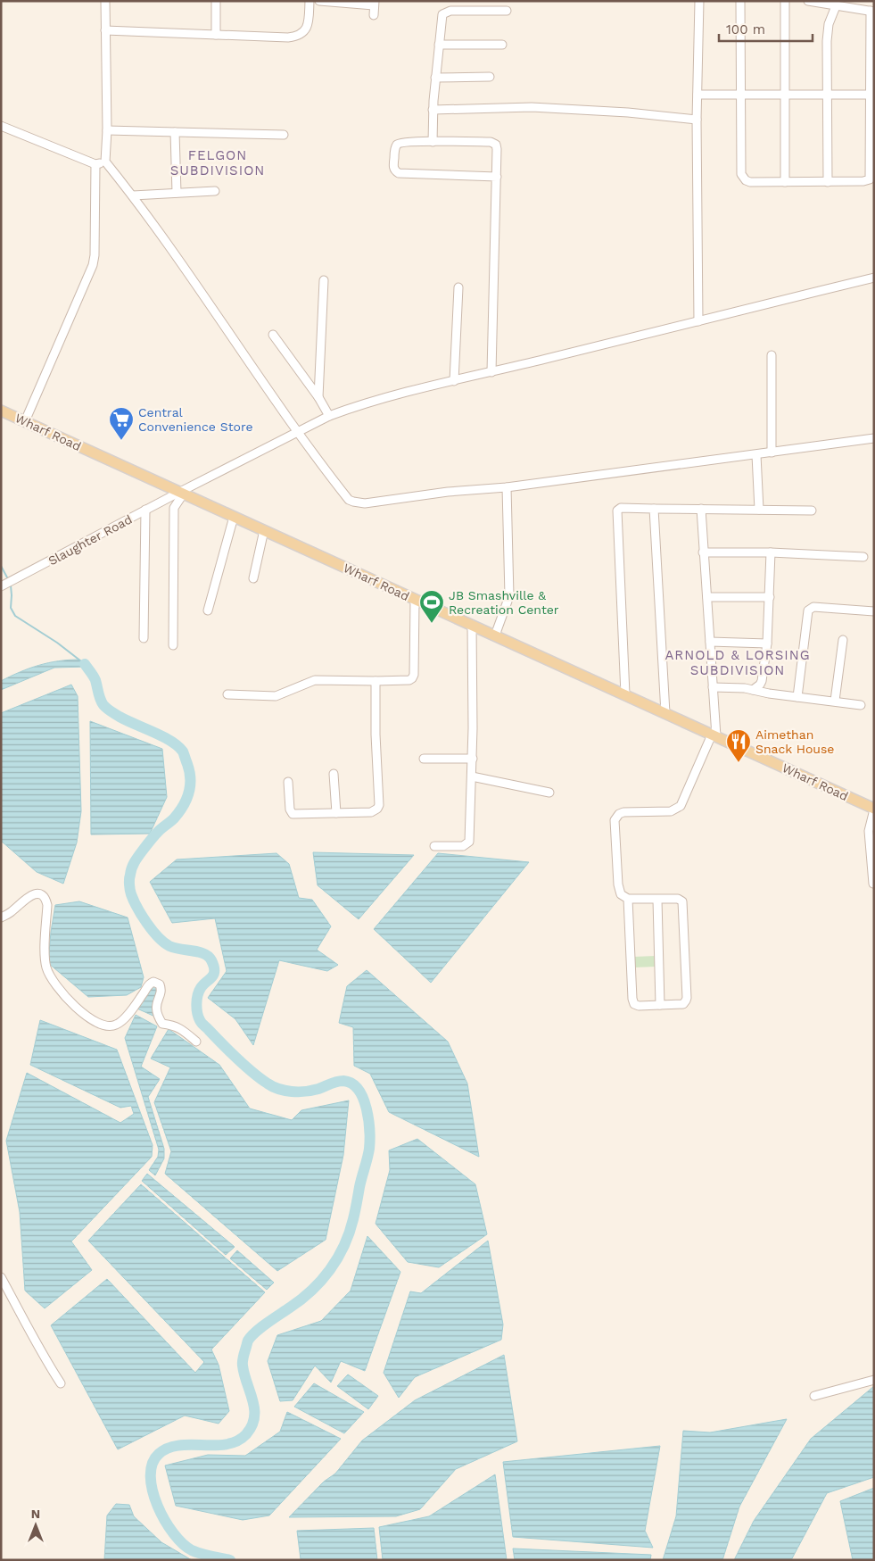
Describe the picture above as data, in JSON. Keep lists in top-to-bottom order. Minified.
{"streets":{"main road":["Wharf Road"],"street":["Slaughter Road"]},"crossings":[["Wharf Road","Slaughter Road"]],"districts":["FELGON SUBDIVISION","ARNOLD & LORSING SUBDIVISION"],"places":{"supermarket":["Central Convenience Store"],"sports":["JB Smashville & Recreation Center"],"restaurant":["Aimethan Snack House"]},"scale_bar":"100 m","north":"top"}
